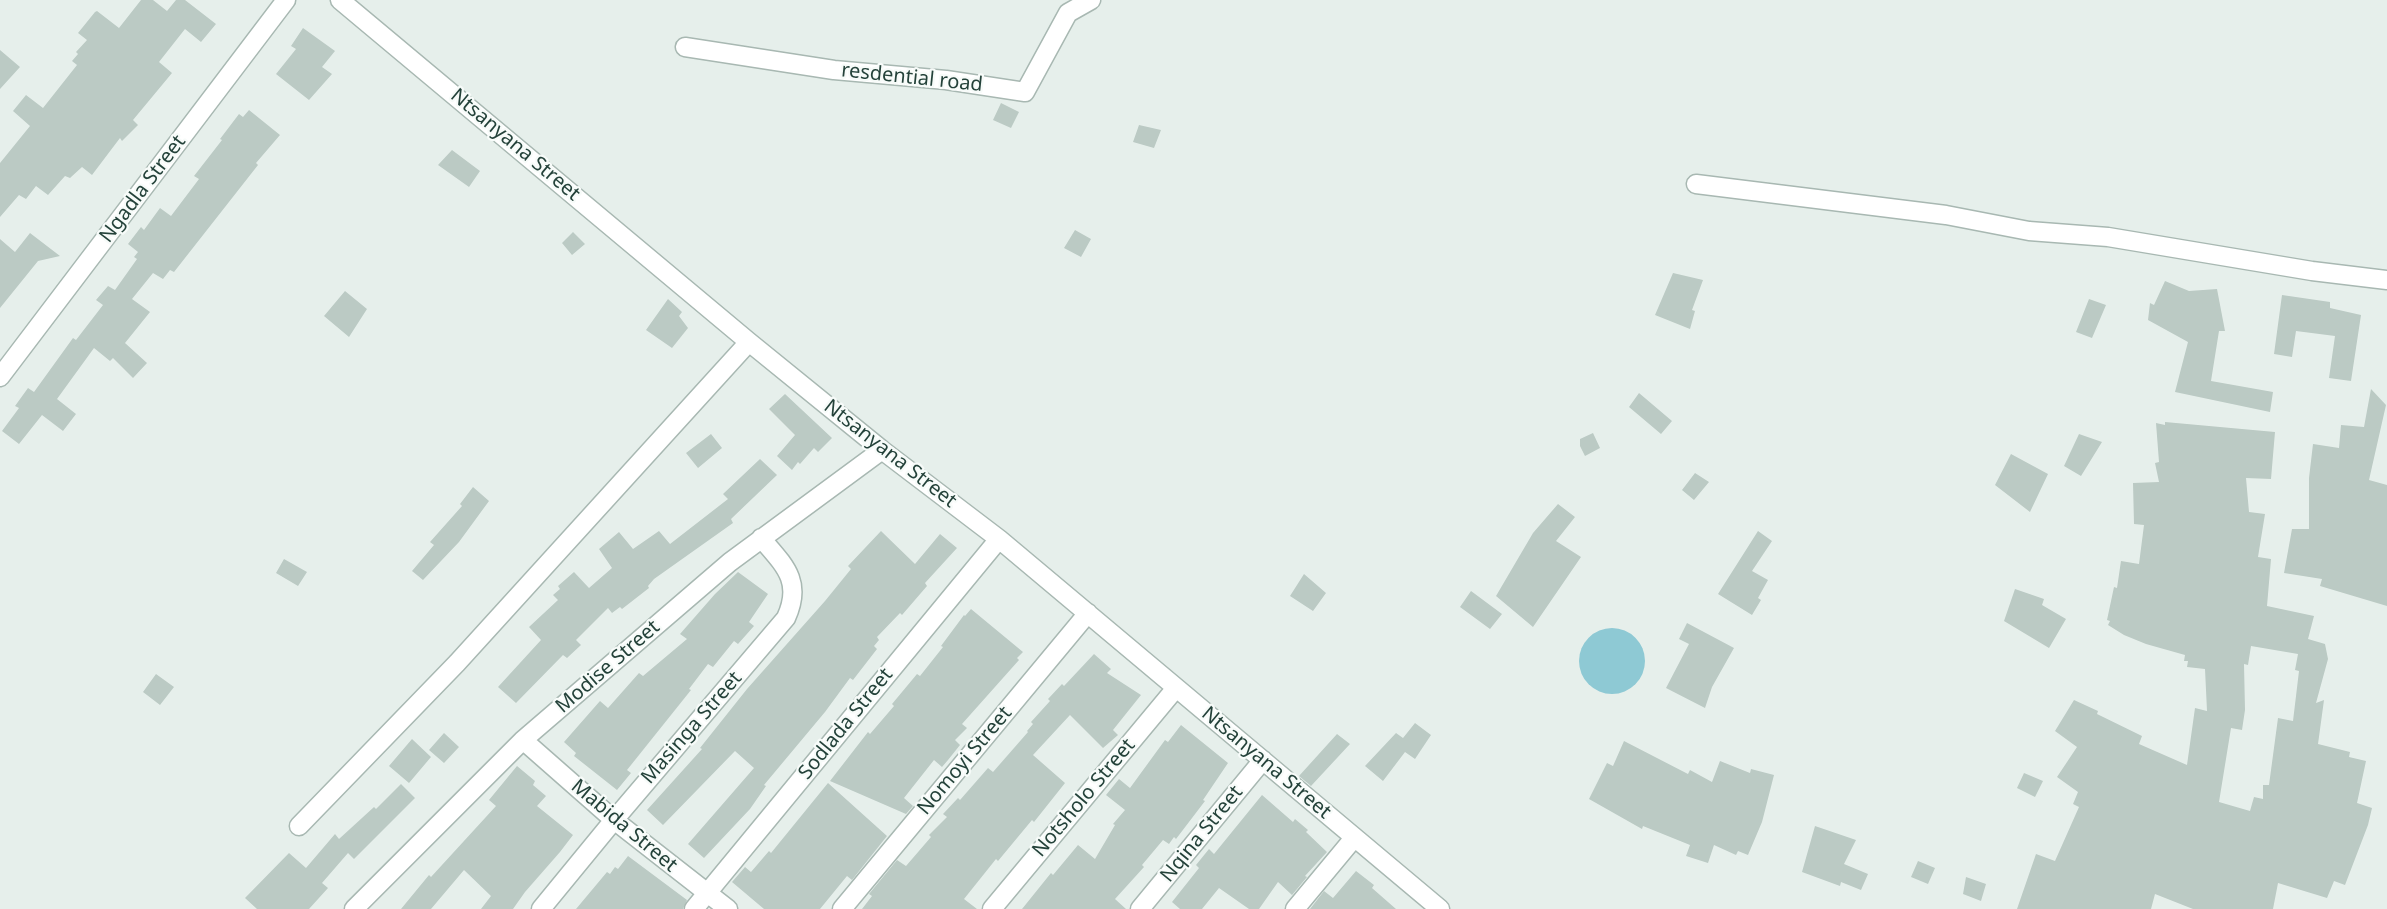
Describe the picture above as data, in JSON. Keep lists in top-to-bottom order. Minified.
{"streets":{"street":["resdential road","Ntsanyana Street","Ngadla Street","Modise Street","Sodlada Street","Masinga Street","Nomoyi Street","Notsholo Street","Mabida Street","Nqina Street"]},"crossings":[["Ntsanyana Street","Modise Street"],["Ntsanyana Street","Sodlada Street"],["Ntsanyana Street","Nomoyi Street"],["Ntsanyana Street","Notsholo Street"],["Ntsanyana Street","Nqina Street"],["Modise Street","Masinga Street"],["Modise Street","Mabida Street"],["Sodlada Street","Mabida Street"],["Masinga Street","Mabida Street"]]}
